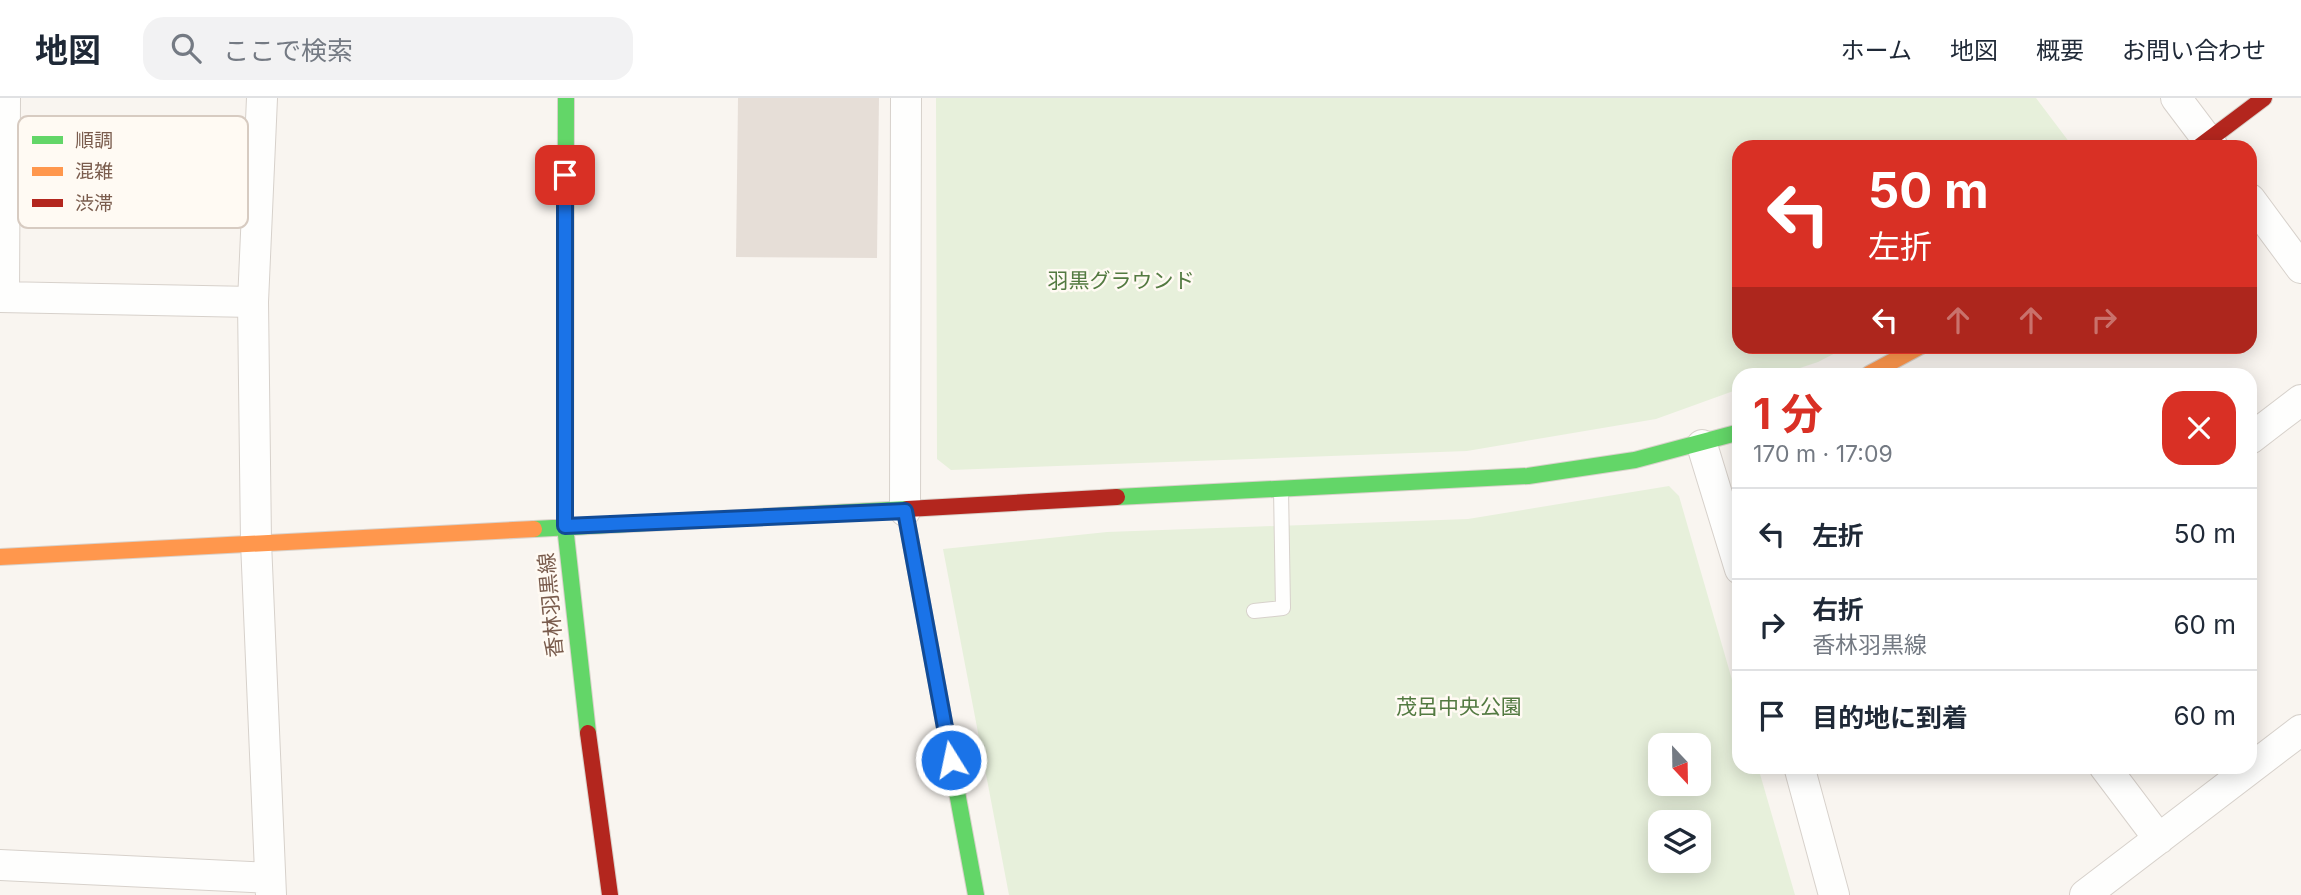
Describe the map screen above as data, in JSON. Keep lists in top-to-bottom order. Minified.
{"streets":{"street":["香林羽黒線"]},"parks":["羽黒グラウンド","茂呂中央公園"],"legend":["順調","混雑","渋滞"],"north":"bottom","page":{"header":"地図","search":"ここで検索","nav":["ホーム","地図","概要","お問い合わせ"],"turn":["50 m","左折"],"heading":["1 分","170 m · 17:09"],"list":[{"name":"左折","value":"50 m"},{"name":"右折","note":"香林羽黒線","value":"60 m"},{"name":"目的地に到着","value":"60 m"}]}}
